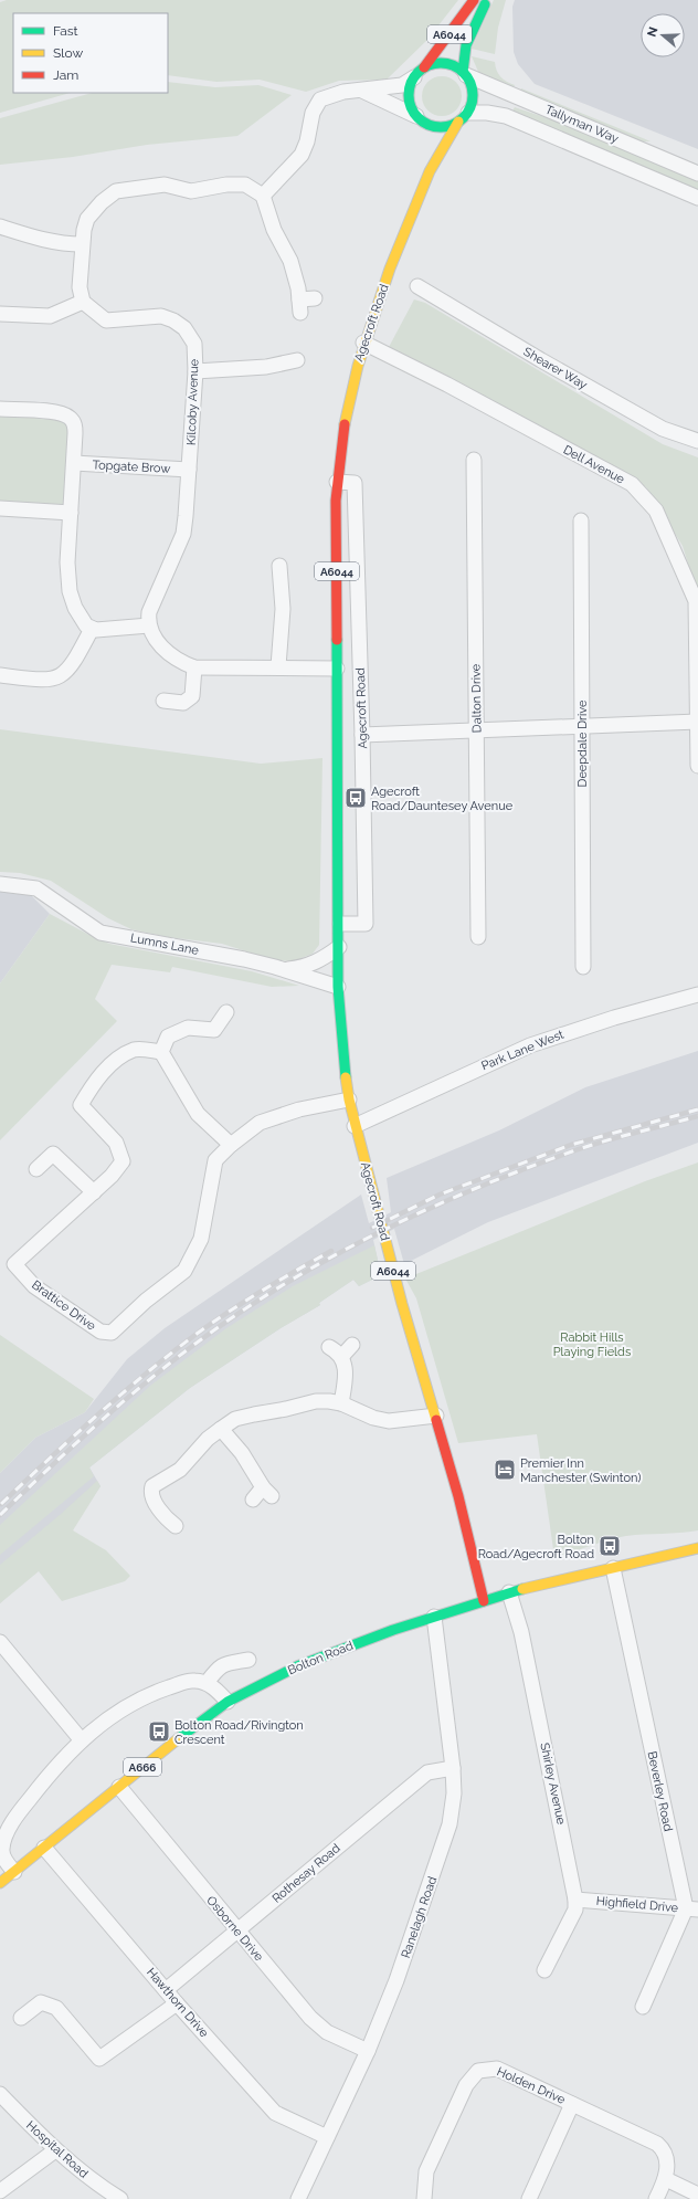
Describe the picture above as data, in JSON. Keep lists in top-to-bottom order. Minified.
{"streets":{"main road":["A6044","Agecroft Road","Bolton Road","A666"],"street":["Tallyman Way","Shearer Way","Kilcoby Avenue","Dell Avenue","Topgate Brow","Dalton Drive","Deepdale Drive","Lumns Lane","Park Lane West","Brattice Drive","Shirley Avenue","Beverley Road","Rothesay Road","Highfield Drive","Ranelagh Road","Osborne Drive","Hawthorn Drive","Holden Drive","Hospital Road"]},"crossings":[["A6044","Tallyman Way"],["A6044","Agecroft Road"],["Tallyman Way","Agecroft Road"],["Agecroft Road","Dell Avenue"],["Agecroft Road","Lumns Lane"],["Agecroft Road","Park Lane West"],["Agecroft Road","Brattice Drive"],["Agecroft Road","Bolton Road"],["Kilcoby Avenue","Topgate Brow"],["Bolton Road","Shirley Avenue"],["Bolton Road","Beverley Road"],["Bolton Road","Ranelagh Road"],["Bolton Road","Osborne Drive"],["Bolton Road","Hawthorn Drive"],["Shirley Avenue","Highfield Drive"],["Beverley Road","Highfield Drive"],["Rothesay Road","Ranelagh Road"],["Rothesay Road","Osborne Drive"],["Rothesay Road","Hawthorn Drive"],["Ranelagh Road","Osborne Drive"],["Ranelagh Road","Hawthorn Drive"]],"parks":["Rabbit Hills Playing Fields"],"places":{"bus stop":["Agecroft Road/Dauntesey Avenue","Bolton Road/Agecroft Road","Bolton Road/Rivington Crescent"],"hotel":["Premier Inn Manchester (Swinton)"]},"legend":["Fast","Slow","Jam"],"north":"left"}
